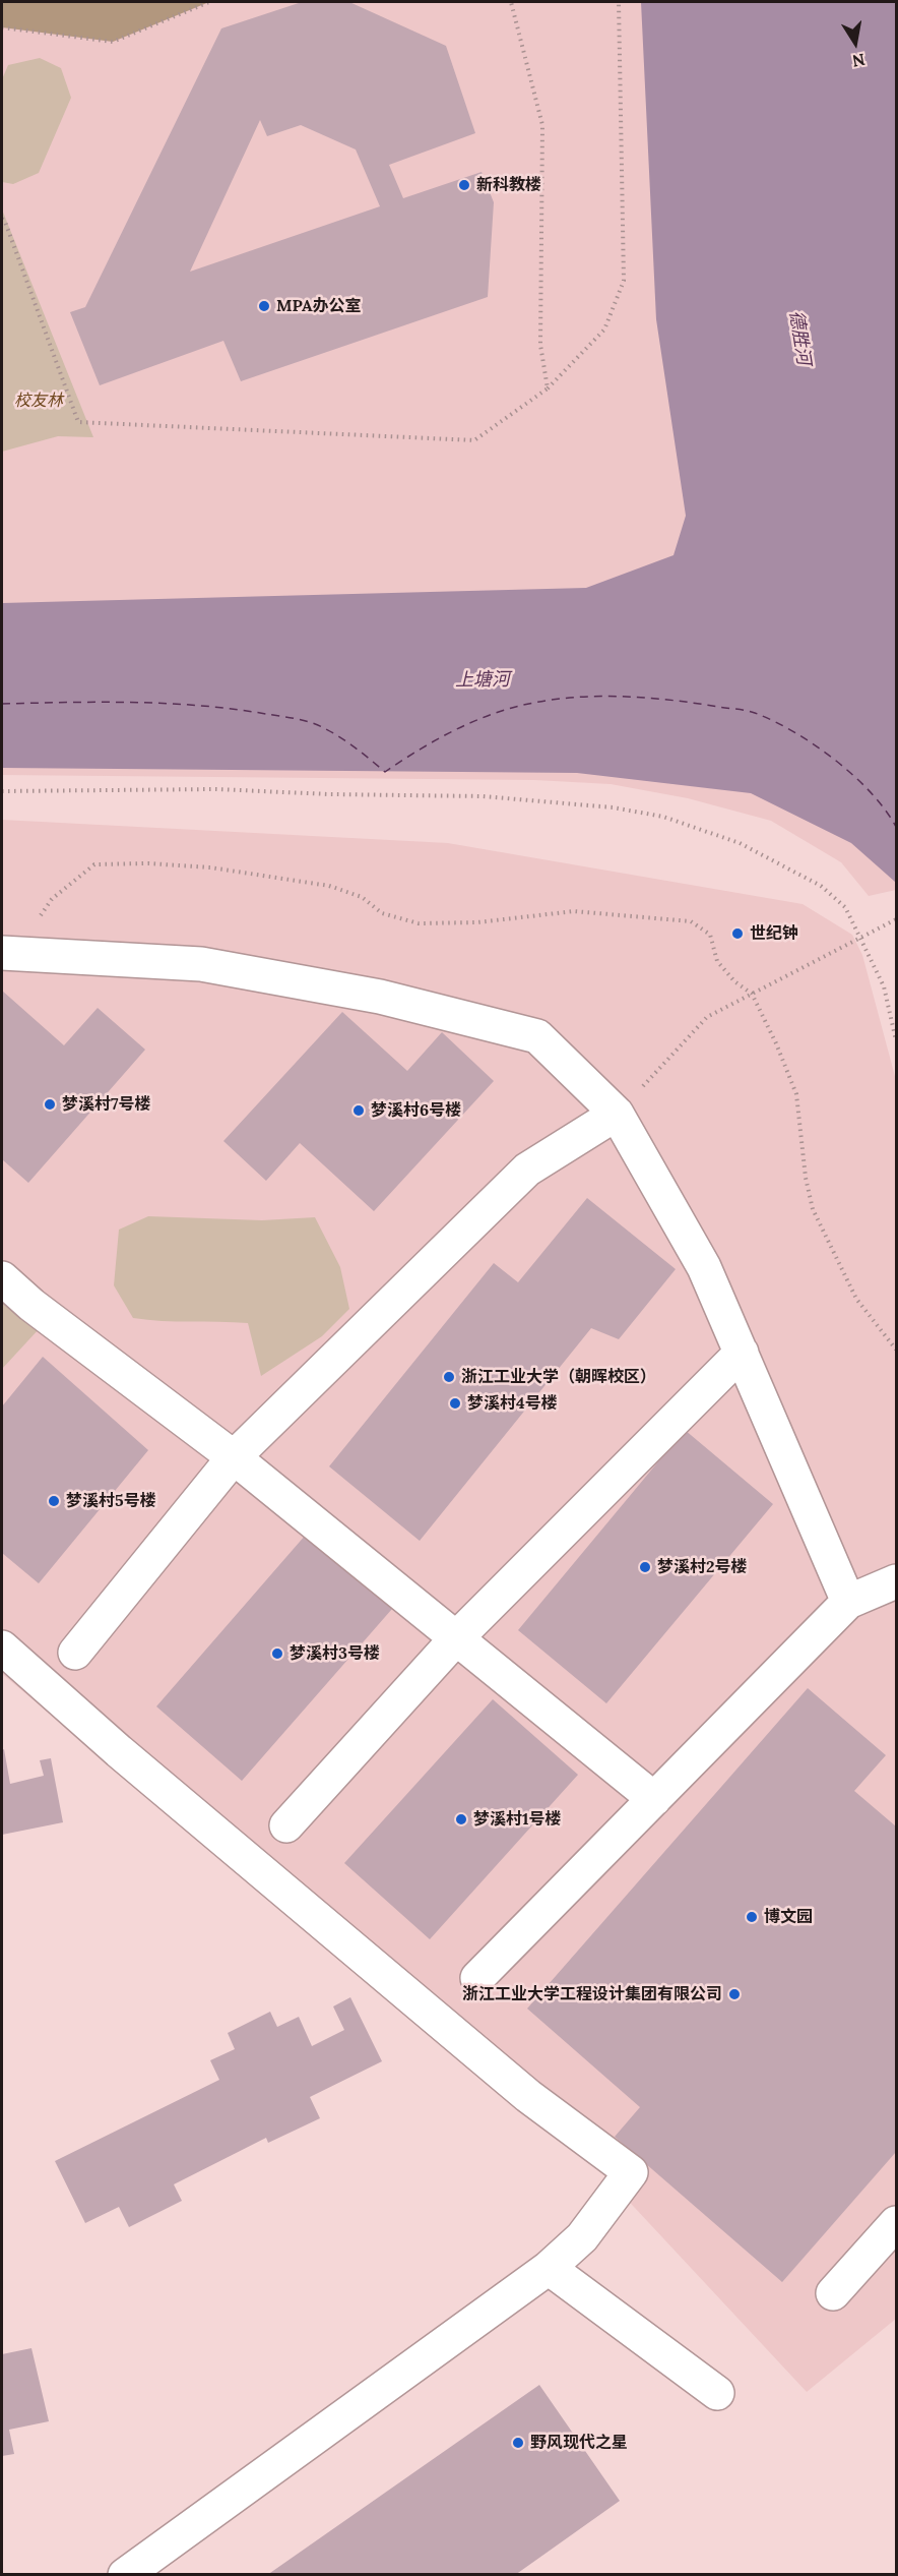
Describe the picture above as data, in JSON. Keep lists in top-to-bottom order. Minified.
{"water":["德胜河","上塘河"],"parks":["校友林"],"places":["新科教楼","MPA办公室","世纪钟","梦溪村7号楼","梦溪村6号楼","浙江工业大学（朝晖校区）","梦溪村4号楼","梦溪村5号楼","梦溪村2号楼","梦溪村3号楼","梦溪村1号楼","博文园","浙江工业大学工程设计集团有限公司","野风现代之星"],"north":"bottom"}
